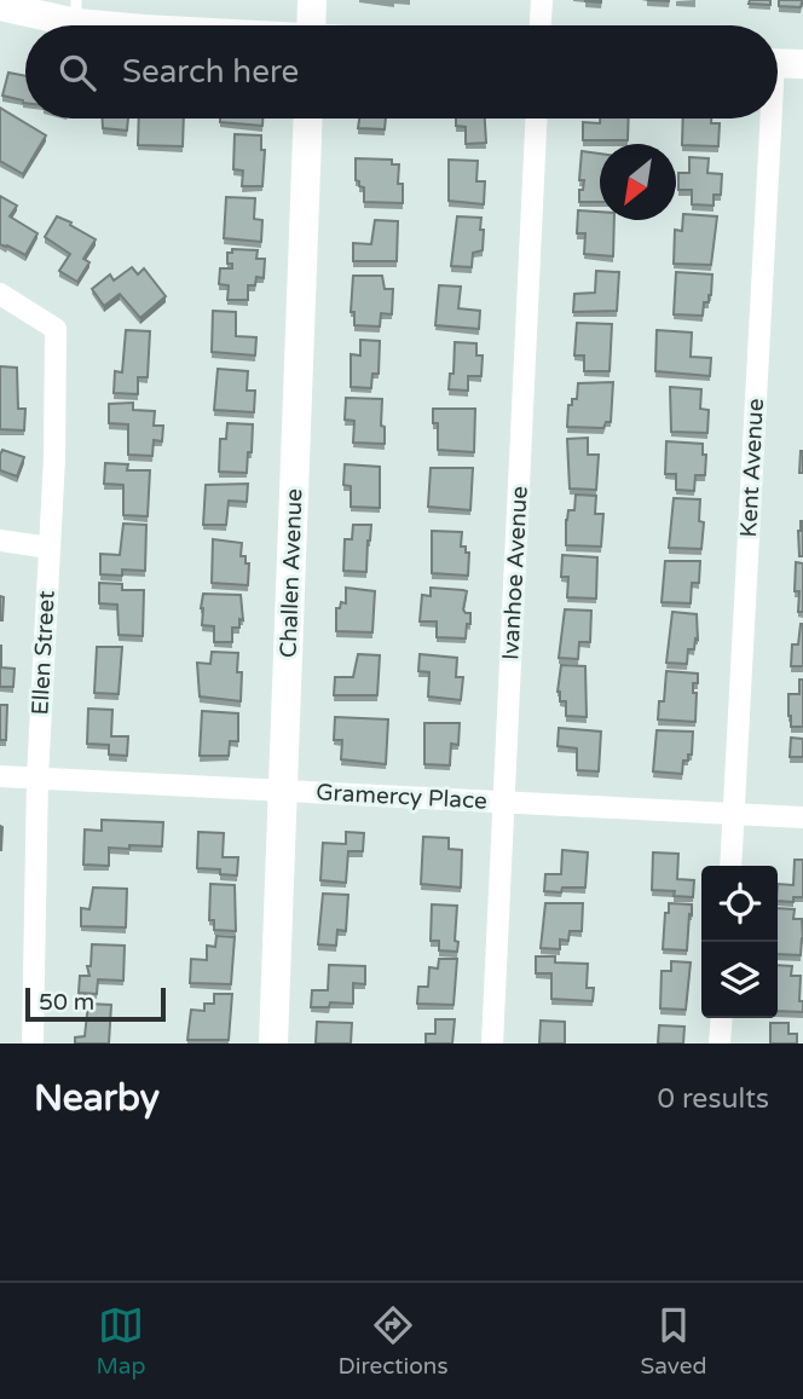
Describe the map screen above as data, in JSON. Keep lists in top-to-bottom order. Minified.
{"streets":{"street":["Kent Avenue","Challen Avenue","Ivanhoe Avenue","Ellen Street","Gramercy Place"]},"crossings":[["Kent Avenue","Gramercy Place"],["Challen Avenue","Gramercy Place"],["Ivanhoe Avenue","Gramercy Place"],["Ellen Street","Gramercy Place"]],"scale_bar":"50 m","north":"bottom left","page":{"search":"Search here","scale":"50 m","heading":["Nearby","0 results"],"nav":["Map","Directions","Saved"]}}
